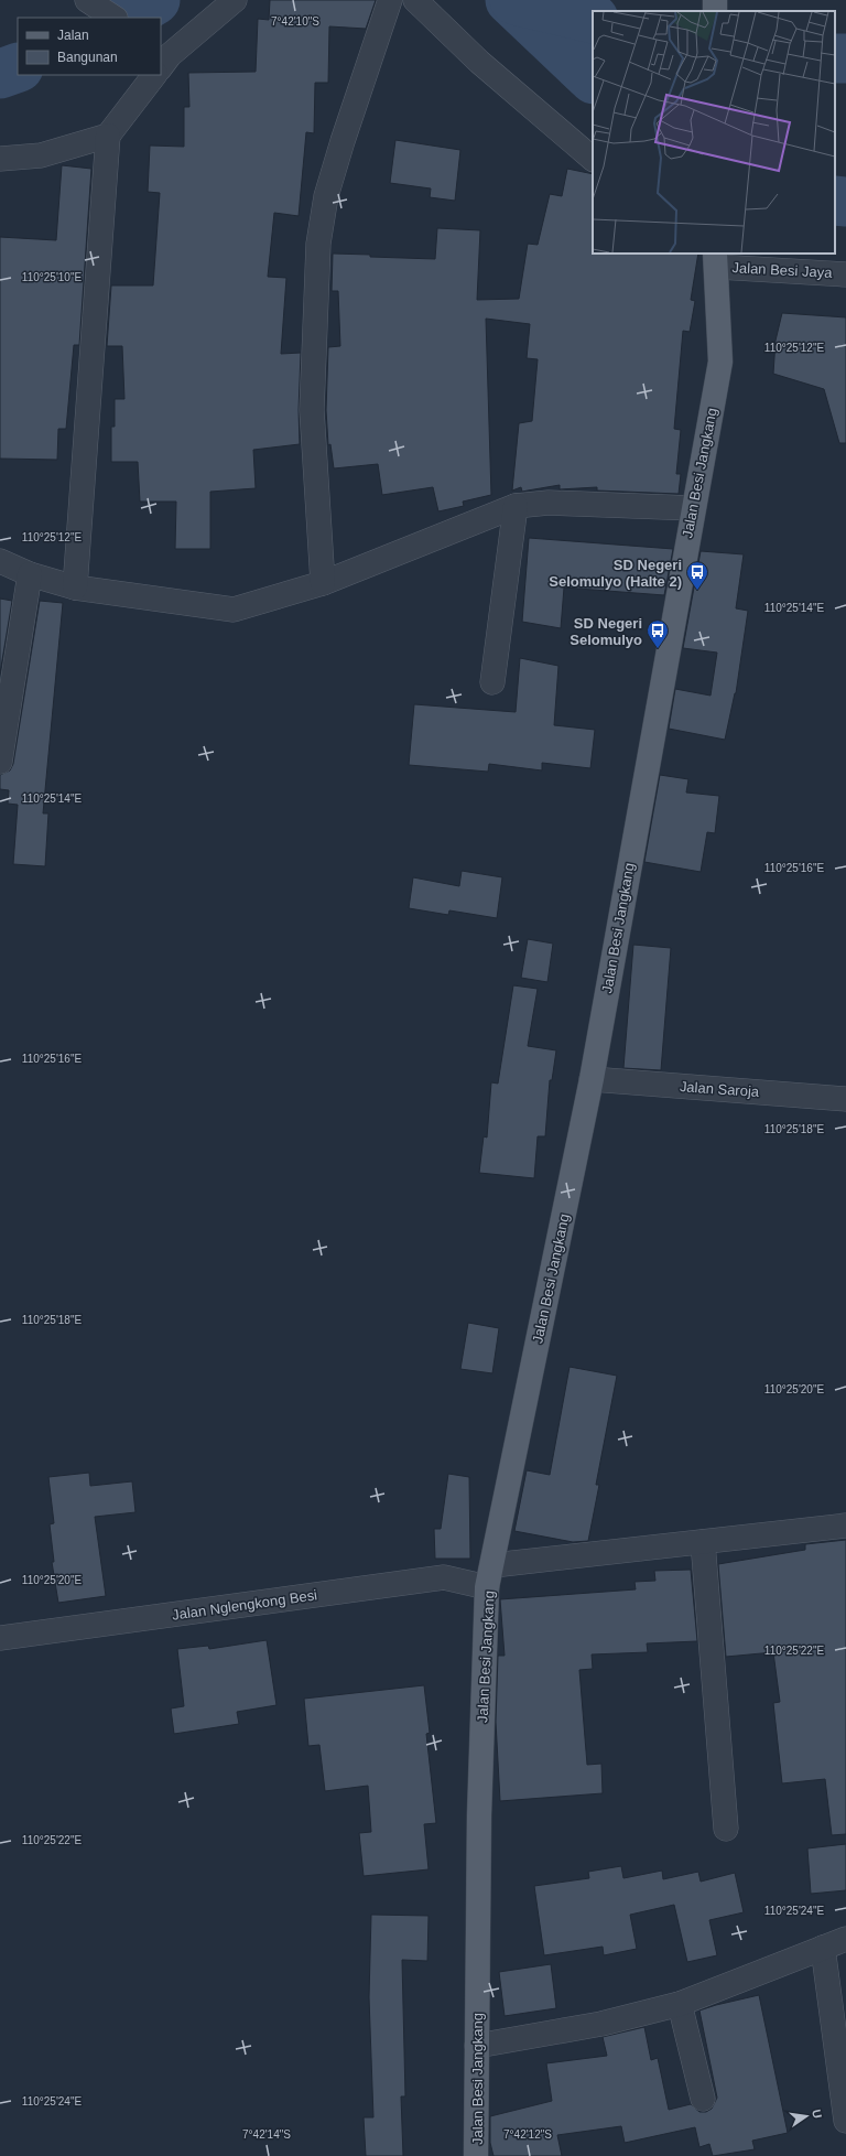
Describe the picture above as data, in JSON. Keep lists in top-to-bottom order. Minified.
{"streets":{"main road":["Jalan Besi Jangkang"],"street":["Jalan Besi Jaya","Jalan Saroja","Jalan Nglengkong Besi"]},"crossings":[["Jalan Besi Jaya","Jalan Besi Jangkang"],["Jalan Besi Jangkang","Jalan Saroja"],["Jalan Besi Jangkang","Jalan Nglengkong Besi"]],"places":{"bus stop":["SD Negeri Selomulyo (Halte 2)","SD Negeri Selomulyo"]},"legend":["Jalan","Bangunan"],"north":"right","coordinates":["7°42'10\"S","110°25'10\"E","110°25'12\"E","110°25'14\"E","110°25'16\"E","110°25'18\"E","110°25'20\"E","110°25'22\"E","110°25'24\"E","7°42'14\"S","7°42'12\"S"]}
